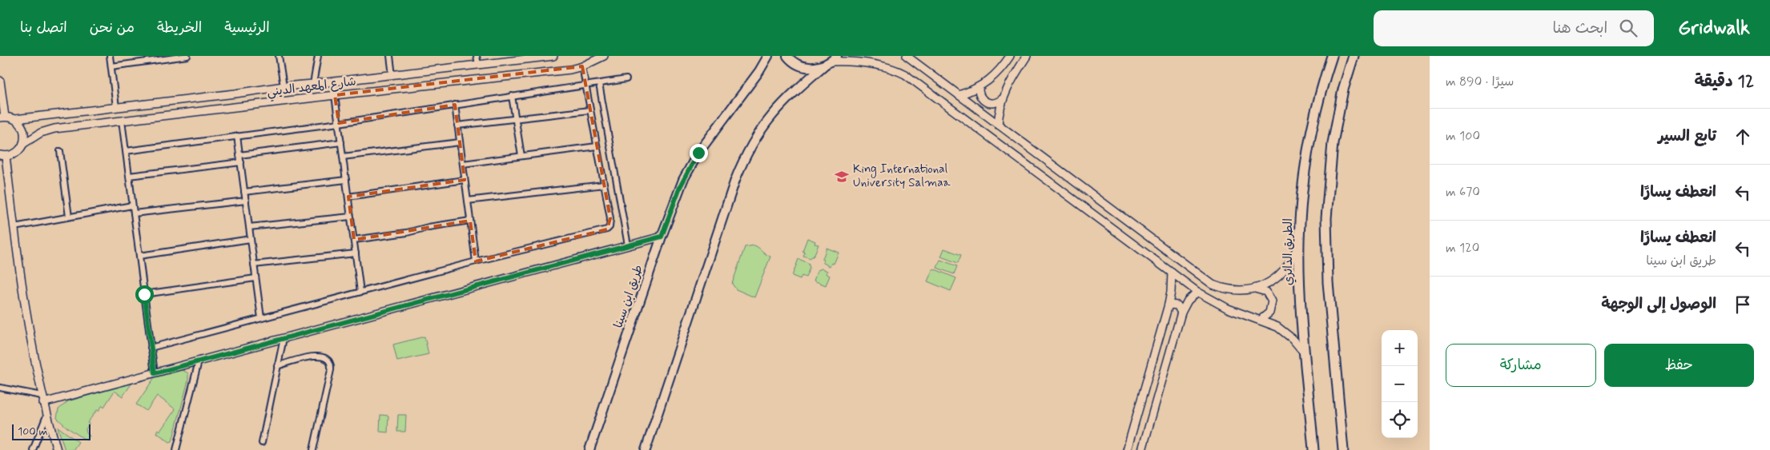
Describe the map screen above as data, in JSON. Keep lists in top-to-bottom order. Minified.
{"streets":{"highway":["الطريق الدائري"],"main road":["طريق ابن سينا"],"street":["شارع المعهد الديني"]},"places":{"school or university":["King International University Salmaa"]},"scale_bar":"100 m","page":{"header":"Gridwalk","search":"ابحث هنا","nav":["الرئيسية","الخريطة","من نحن","اتصل بنا"],"heading":["12 دقيقة","سيرًا · 890 m"],"list":[["تابع السير","100 m"],["انعطف يسارًا","670 m"],["انعطف يسارًا","طريق ابن سينا","120 m"],"الوصول إلى الوجهة"],"map_buttons":["+","−"],"buttons":["حفظ","مشاركة"],"scale":"100 m"}}
